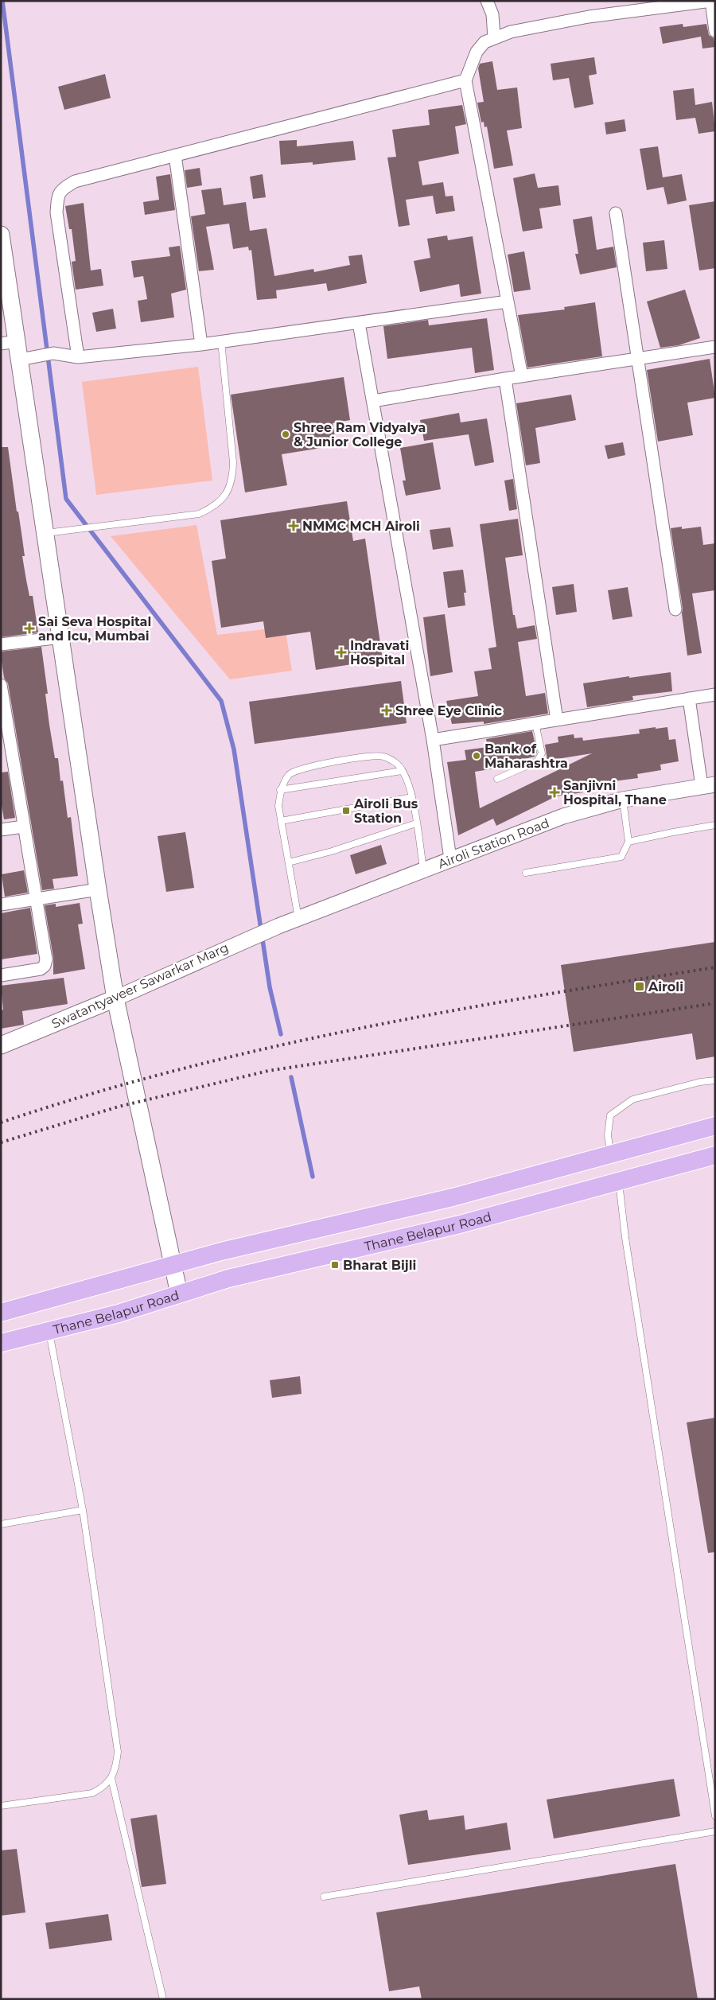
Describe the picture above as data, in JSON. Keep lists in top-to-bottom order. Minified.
{"streets":{"main road":["Swatantyaveer Sawarkar Marg","Thane Belapur Road"],"street":["Airoli Station Road"]},"crossings":[["Airoli Station Road","Swatantyaveer Sawarkar Marg"]],"places":{"other":["Shree Ram Vidyalya & Junior College","Bank of Maharashtra"],"health":["NMMC MCH Airoli","Sai Seva Hospital and Icu, Mumbai","Indravati Hospital","Shree Eye Clinic","Sanjivni Hospital, Thane"],"transit":["Airoli Bus Station","Airoli","Bharat Bijli"]}}
